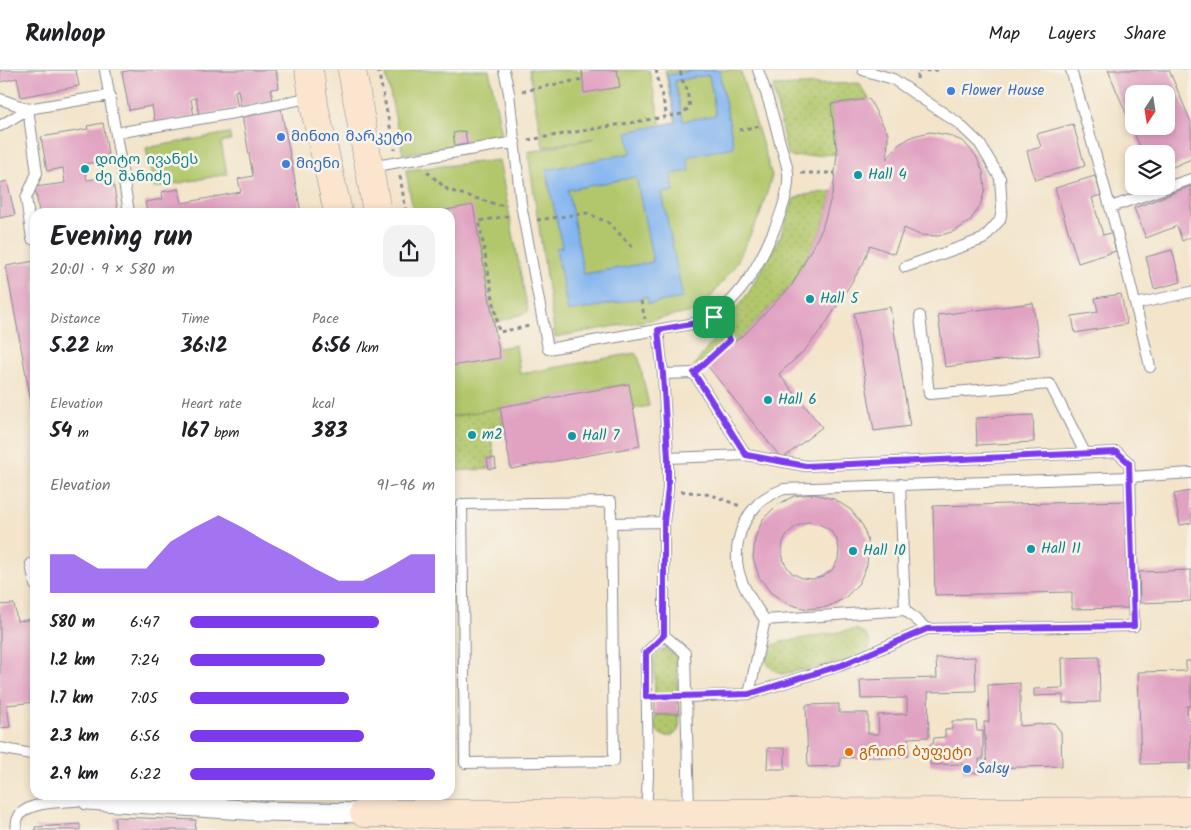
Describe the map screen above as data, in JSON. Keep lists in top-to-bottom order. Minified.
{"places":["Flower House","მინთი მარკეტი","მიენი","დიტო ივანეს ძე შანიძე","Hall 4","Hall 5","Hall 6","m2","Hall 7","Hall 11","Hall 10","გრიინ ბუფეტი","Salsy"],"north":"bottom","page":{"header":"Runloop","nav":["Map","Layers","Share"],"heading":["Evening run","20:01 · 9 × 580 m"],"stats":[["Distance","5.22 km"],["Time","36:12"],["Pace","6:56 /km"],["Elevation","54 m"],["Heart rate","167 bpm"],["kcal","383"]],"chart":["Elevation","91–96 m"],"list":[{"name":"580 m","note":"6:47"},{"name":"1.2 km","note":"7:24"},{"name":"1.7 km","note":"7:05"},{"name":"2.3 km","note":"6:56"},{"name":"2.9 km","note":"6:22"}]}}
